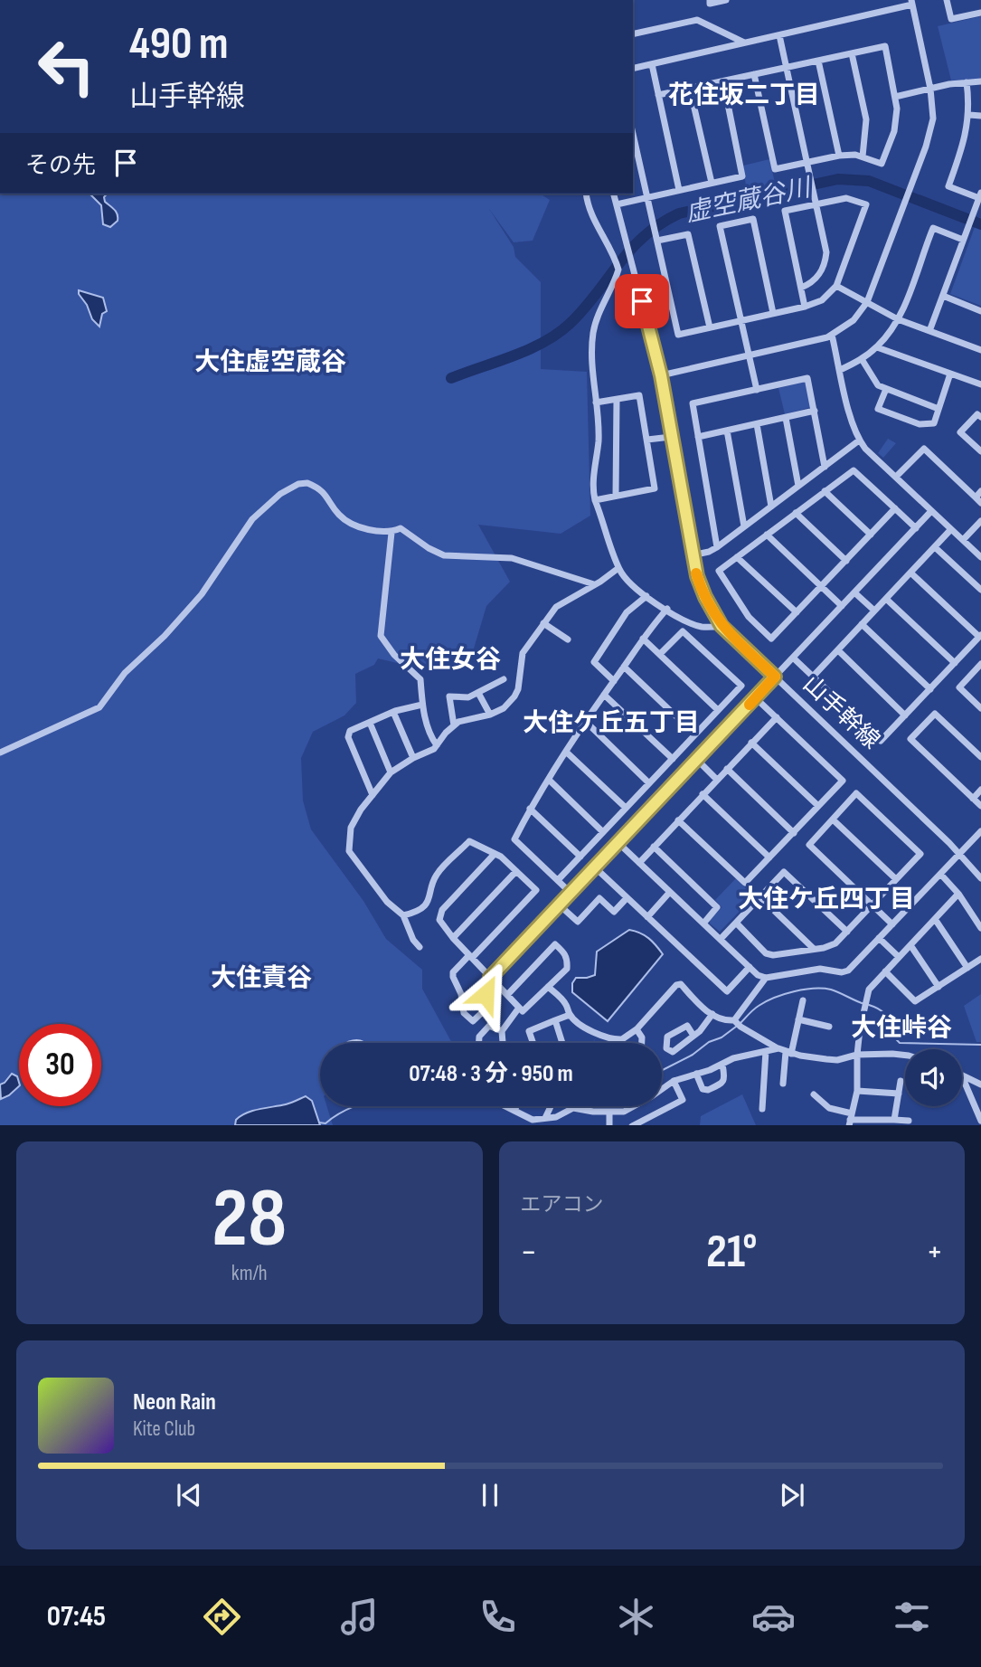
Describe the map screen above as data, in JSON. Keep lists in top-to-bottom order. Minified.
{"streets":{"street":["山手幹線"]},"districts":["花住坂二丁目","大住虚空蔵谷","大住女谷","大住ケ丘五丁目","大住ケ丘四丁目","大住責谷","大住峠谷"],"water":["虚空蔵谷川"],"page":{"turn":["490 m","山手幹線"],"then":"その先","limit":"30","trip":"07:48 · 3 分 · 950 m","tile":[["28","km/h"],"エアコン"],"heat":["−","21°","+"],"song":["Neon Rain","Kite Club"],"tabs":"07:45"}}
